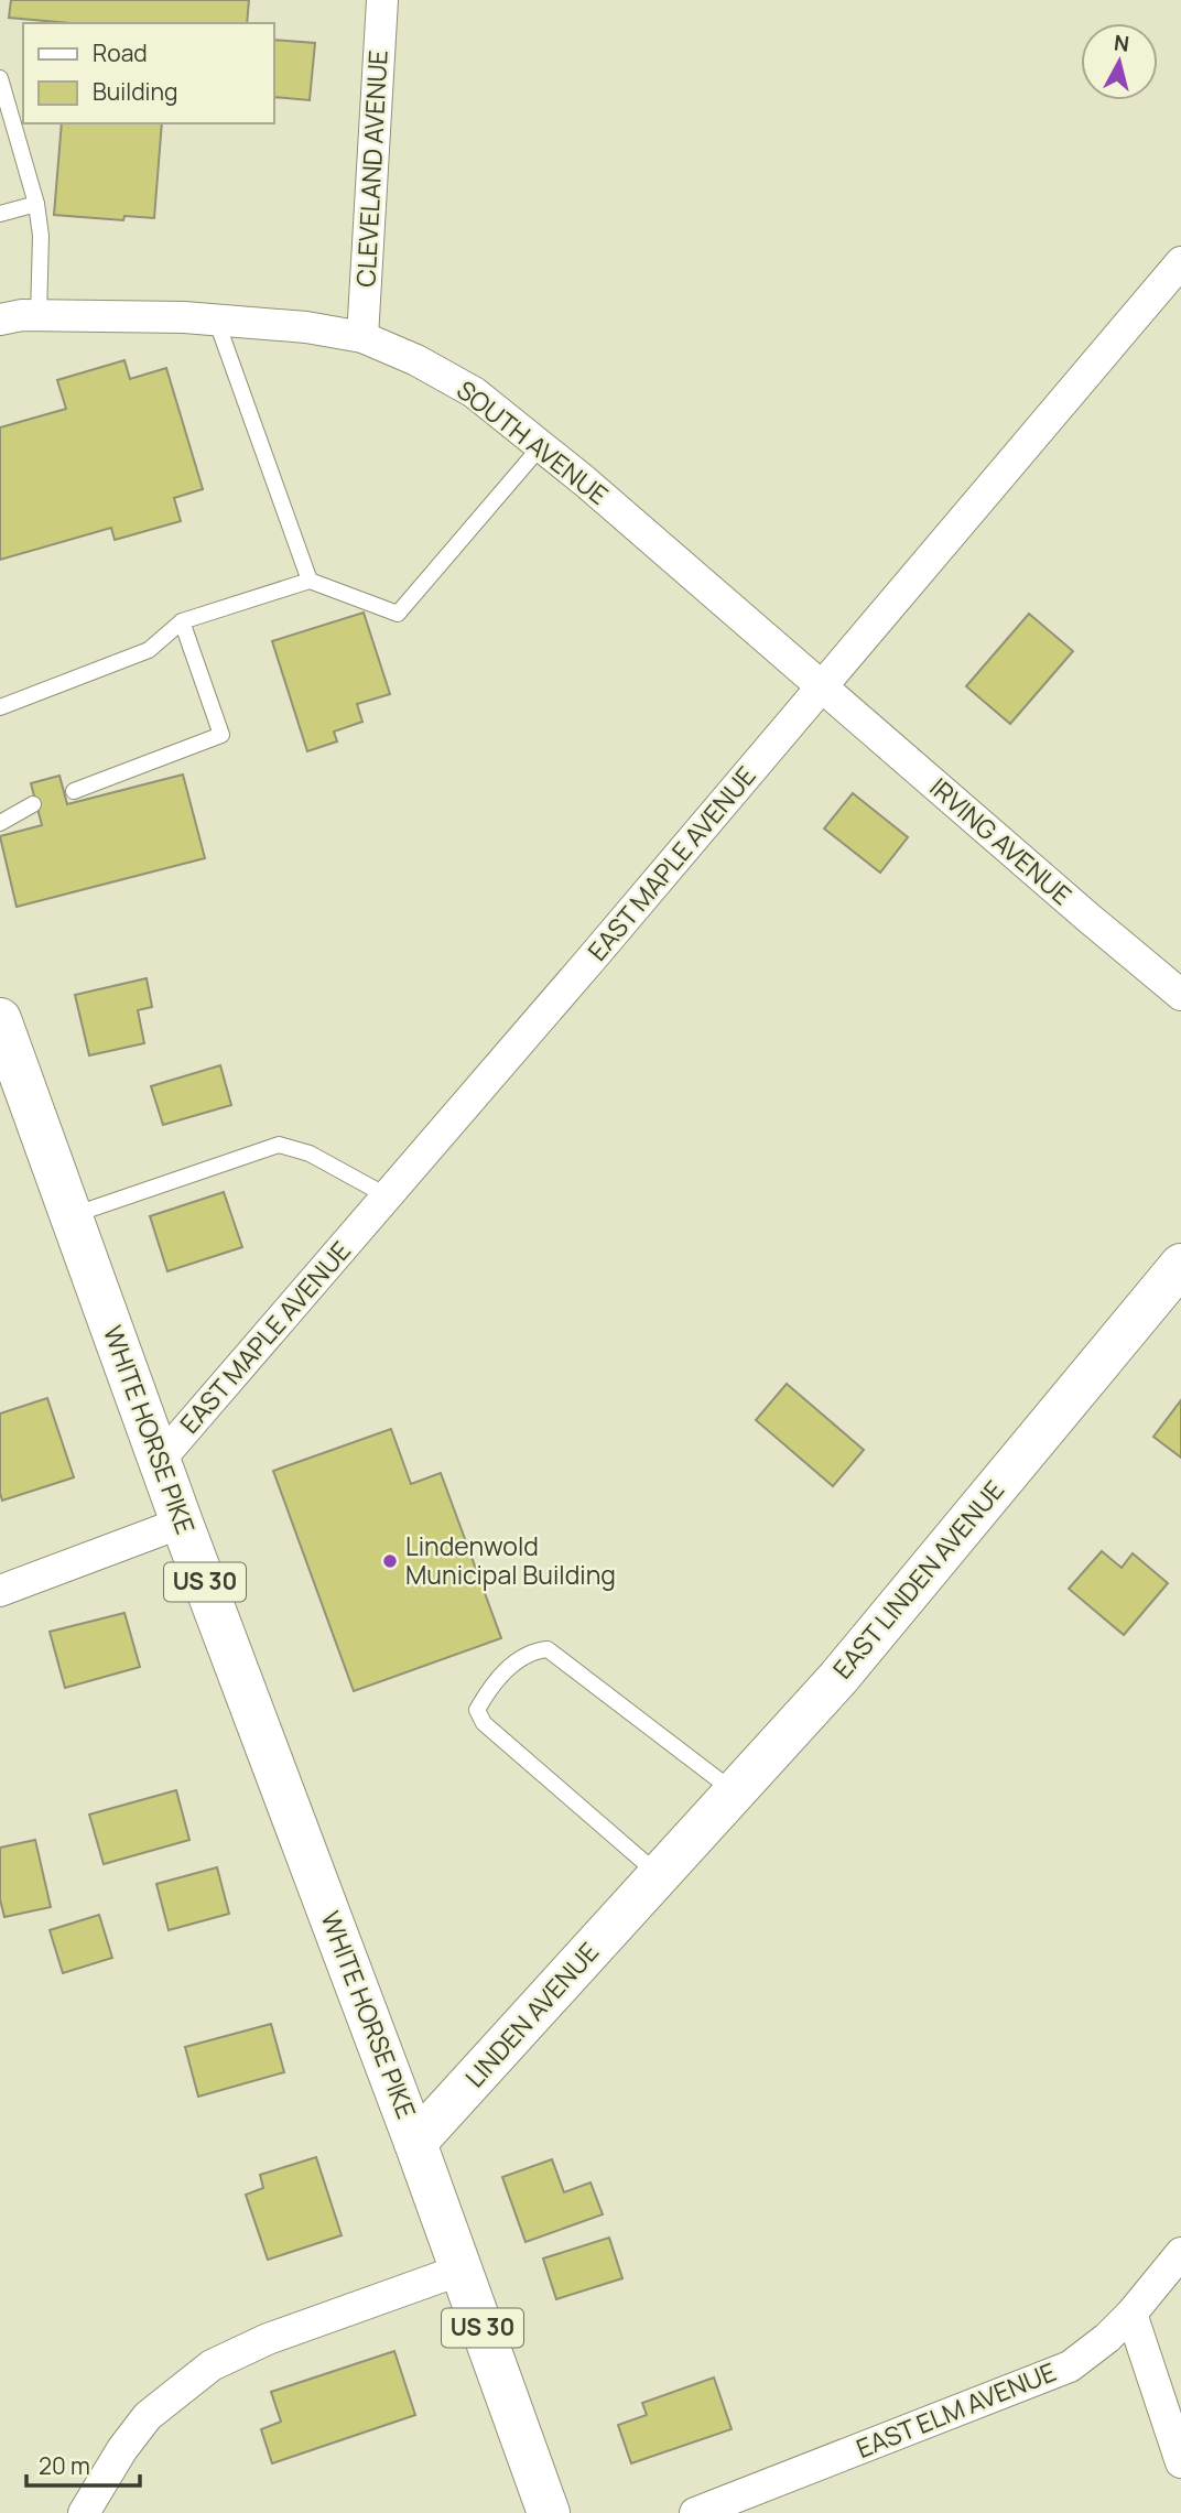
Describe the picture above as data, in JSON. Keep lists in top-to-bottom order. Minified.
{"streets":{"main road":["WHITE HORSE PIKE","EAST LINDEN AVENUE","US 30","LINDEN AVENUE"],"street":["CLEVELAND AVENUE","SOUTH AVENUE","IRVING AVENUE","EAST MAPLE AVENUE","EAST ELM AVENUE"]},"crossings":[["CLEVELAND AVENUE","SOUTH AVENUE"],["SOUTH AVENUE","IRVING AVENUE"],["SOUTH AVENUE","EAST MAPLE AVENUE"],["IRVING AVENUE","EAST MAPLE AVENUE"],["EAST MAPLE AVENUE","WHITE HORSE PIKE"],["WHITE HORSE PIKE","US 30"],["WHITE HORSE PIKE","LINDEN AVENUE"],["EAST LINDEN AVENUE","LINDEN AVENUE"],["US 30","LINDEN AVENUE"]],"places":["Lindenwold Municipal Building"],"legend":["Road","Building"],"scale_bar":"20 m","north":"top"}
